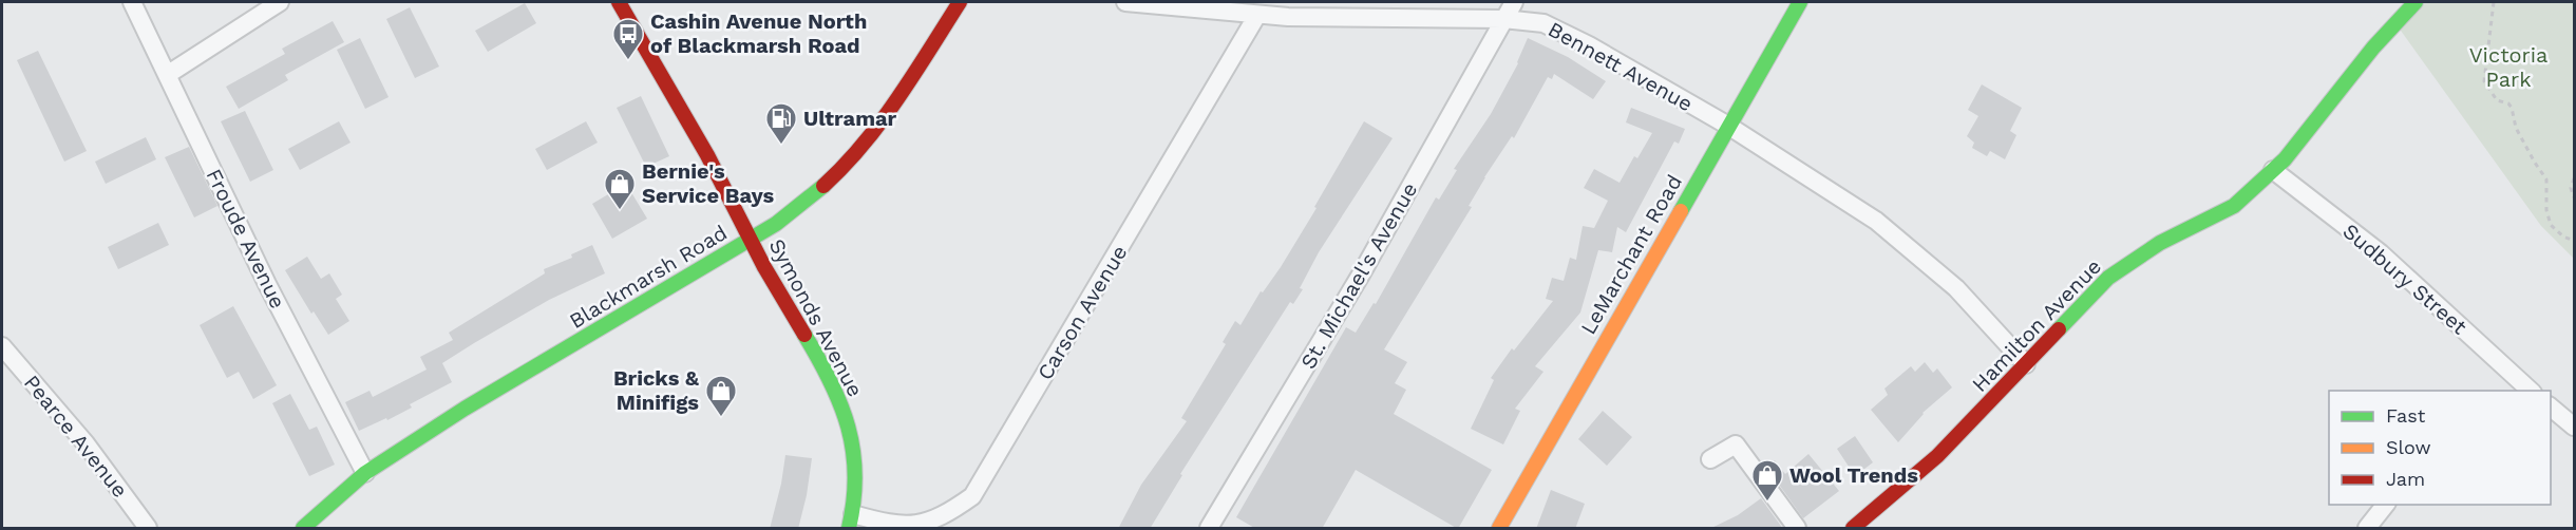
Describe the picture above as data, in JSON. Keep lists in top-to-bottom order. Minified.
{"streets":{"street":["Bennett Avenue","Froude Avenue","LeMarchant Road","St. Michael's Avenue","Blackmarsh Road","Sudbury Street","Carson Avenue","Symonds Avenue","Hamilton Avenue","Pearce Avenue"]},"crossings":[["Bennett Avenue","LeMarchant Road"],["Bennett Avenue","St. Michael's Avenue"],["Bennett Avenue","Carson Avenue"],["Bennett Avenue","Hamilton Avenue"],["Froude Avenue","Blackmarsh Road"],["Blackmarsh Road","Symonds Avenue"],["Sudbury Street","Hamilton Avenue"],["Carson Avenue","Symonds Avenue"]],"parks":["Victoria Park"],"places":{"bus stop":["Cashin Avenue North of Blackmarsh Road"],"fuel station":["Ultramar"],"shop":["Bernie's Service Bays","Bricks & Minifigs","Wool Trends"]},"legend":["Fast","Slow","Jam"]}
